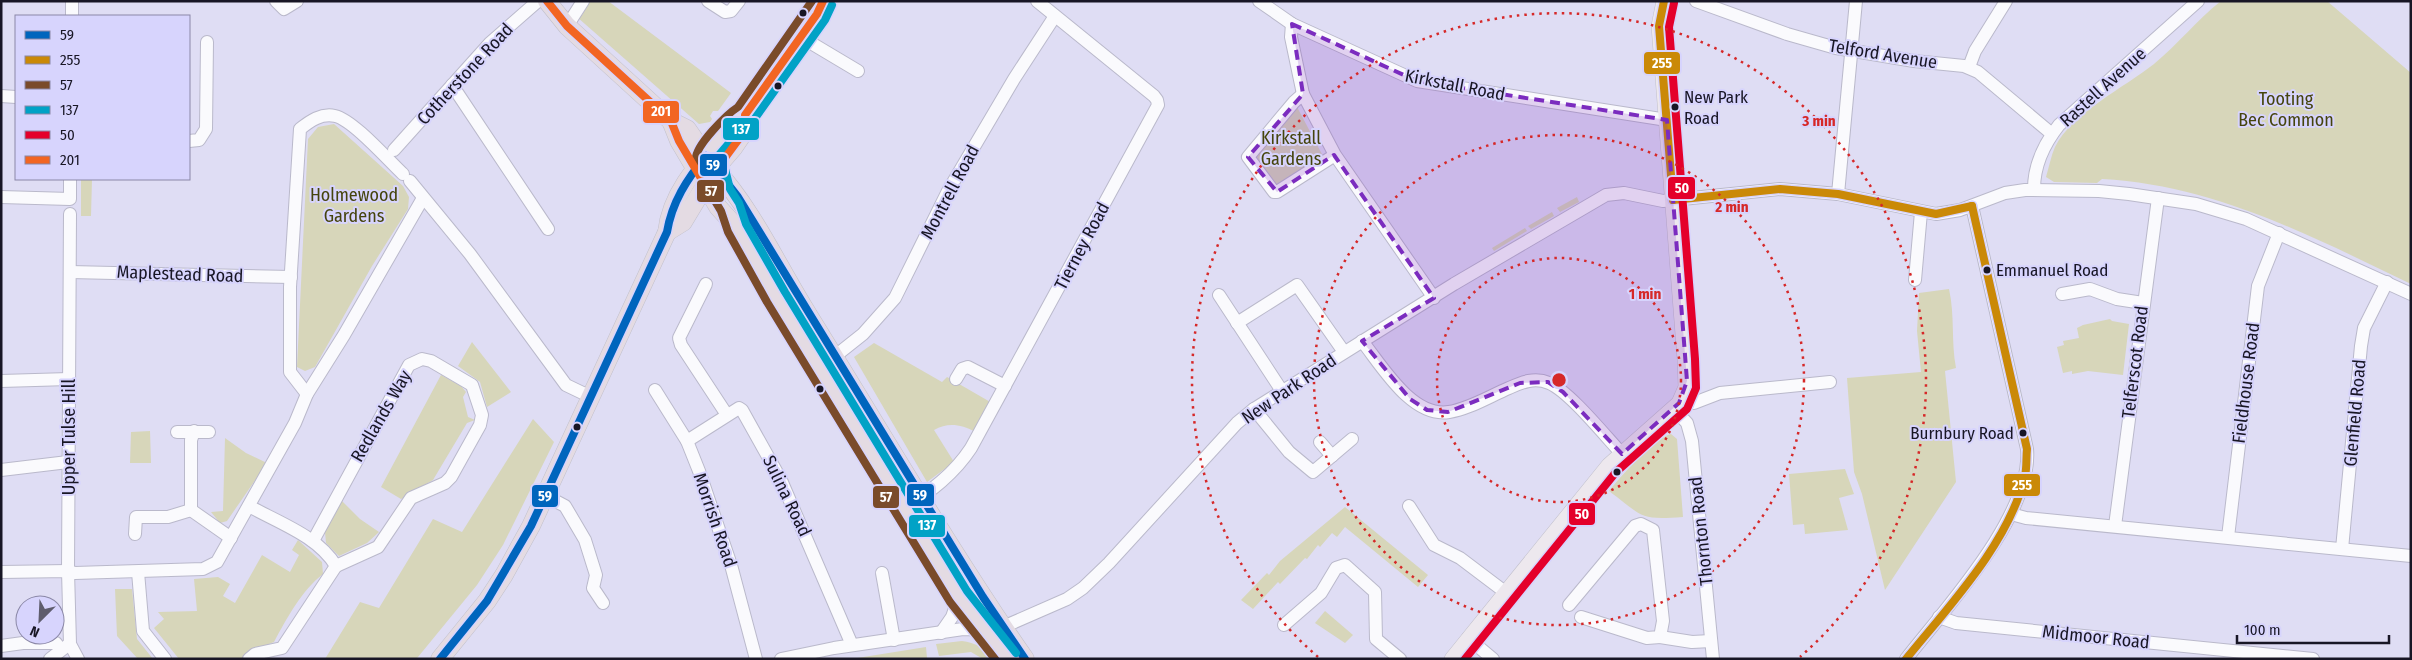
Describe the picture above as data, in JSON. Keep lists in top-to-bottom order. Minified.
{"streets":{"street":["Telford Avenue","Cotherstone Road","Kirkstall Road","Rastell Avenue","Montrell Road","Tierney Road","Maplestead Road","Telferscot Road","Fieldhouse Road","New Park Road","Glenfield Road","Redlands Way","Upper Tulse Hill","Sulina Road","Morrish Road","Thornton Road","Midmoor Road"]},"crossings":[["Montrell Road","Tierney Road"],["Maplestead Road","Upper Tulse Hill"],["New Park Road","Sulina Road"]],"parks":["Tooting Bec Common","Kirkstall Gardens","Holmewood Gardens"],"places":["New Park Road","Emmanuel Road","Burnbury Road"],"lines":["transit line 255","transit line 57","transit line 201","transit line 50","transit line 137","transit line 59"],"legend":["59","255","57","137","50","201"],"scale_bar":"100 m","north":"bottom left","rings":["3 min","2 min","1 min"]}
